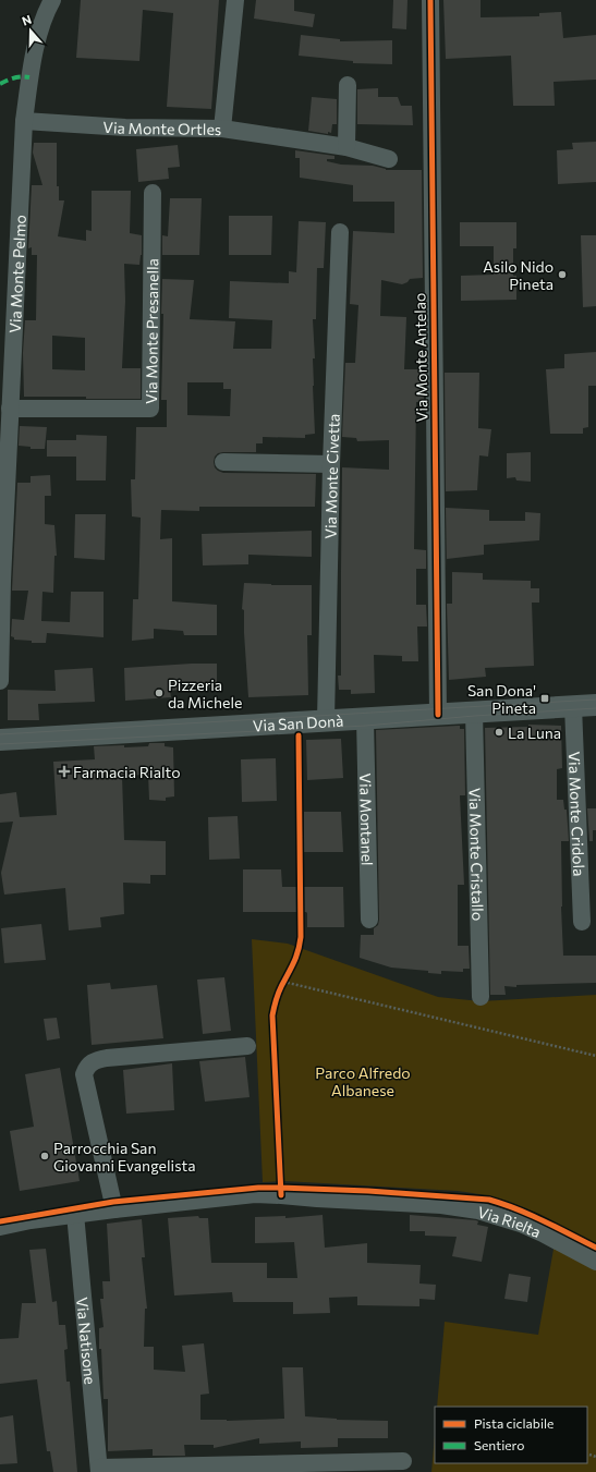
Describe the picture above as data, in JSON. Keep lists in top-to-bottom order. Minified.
{"streets":{"street":["Via Monte Ortles","Via Monte Pelmo","Via Monte Presanella","Via Monte Antelao","Via Monte Civetta","Via San Donà","Via Monte Cridola","Via Montanel","Via Monte Cristallo","Via Rielta","Via Natisone"]},"crossings":[["Via Monte Ortles","Via Monte Pelmo"],["Via Monte Pelmo","Via Monte Presanella"],["Via Monte Antelao","Via San Donà"],["Via Monte Civetta","Via San Donà"],["Via San Donà","Via Monte Cridola"],["Via San Donà","Via Montanel"],["Via San Donà","Via Monte Cristallo"],["Via Rielta","Via Natisone"]],"parks":["Parco Alfredo Albanese"],"places":{"other":["Asilo Nido Pineta","Pizzeria da Michele","La Luna","Parrocchia San Giovanni Evangelista"],"transit":["San Dona' Pineta"],"health":["Farmacia Rialto"]},"legend":["Pista ciclabile","Sentiero"],"north":"top"}
